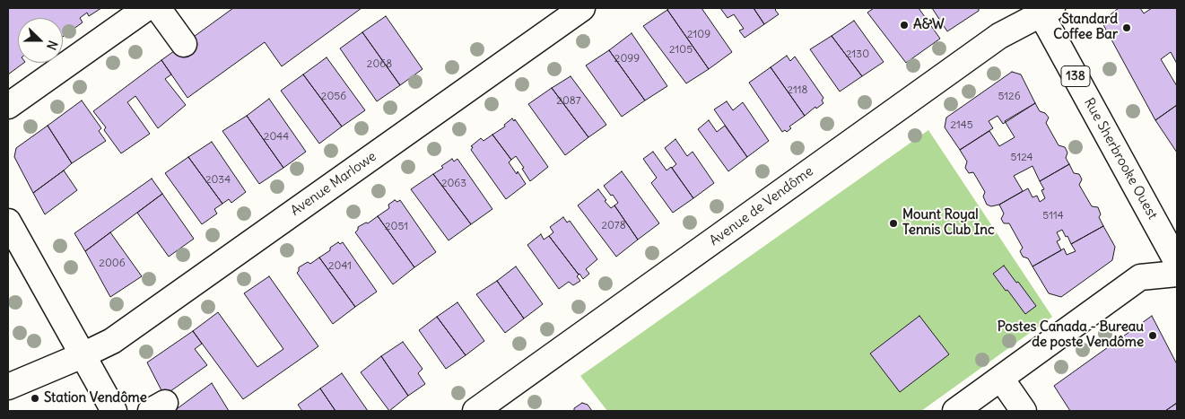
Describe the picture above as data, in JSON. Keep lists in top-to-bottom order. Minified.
{"streets":{"street":["138","Rue Sherbrooke Ouest","Avenue Marlowe","Avenue de Vendôme"]},"crossings":[["Rue Sherbrooke Ouest","Avenue de Vendôme"]],"places":["A&W","Standard Coffee Bar","Mount Royal Tennis Club Inc","Postes Canada - Bureau de poste Vendôme","Station Vendôme"],"house_numbers":["2109","2105","2130","2099","2068","2118","2056","5126","2087","2145","2044","5124","2034","2063","5114","2078","2051","2006","2041"],"north":"right"}
